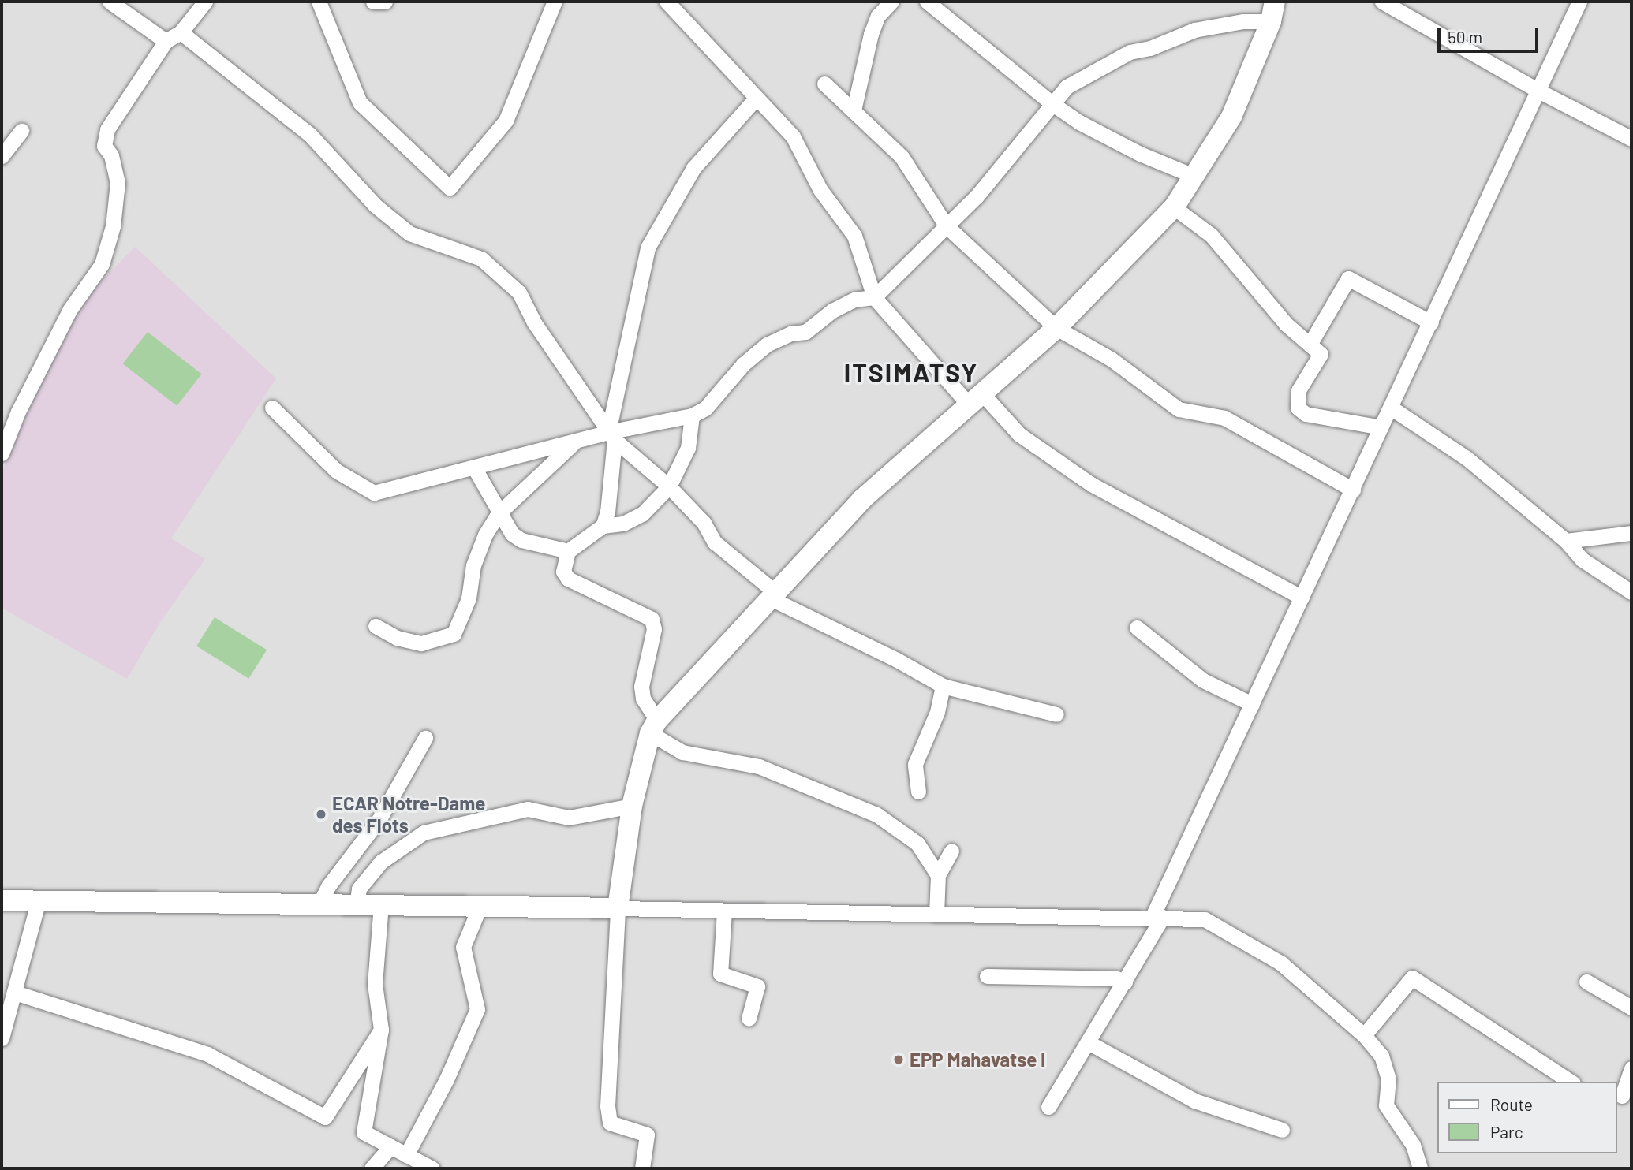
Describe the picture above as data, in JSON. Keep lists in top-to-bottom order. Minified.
{"districts":["ITSIMATSY"],"places":["ECAR Notre-Dame des Flots","EPP Mahavatse I"],"legend":["Route","Parc"],"scale_bar":"50 m"}
